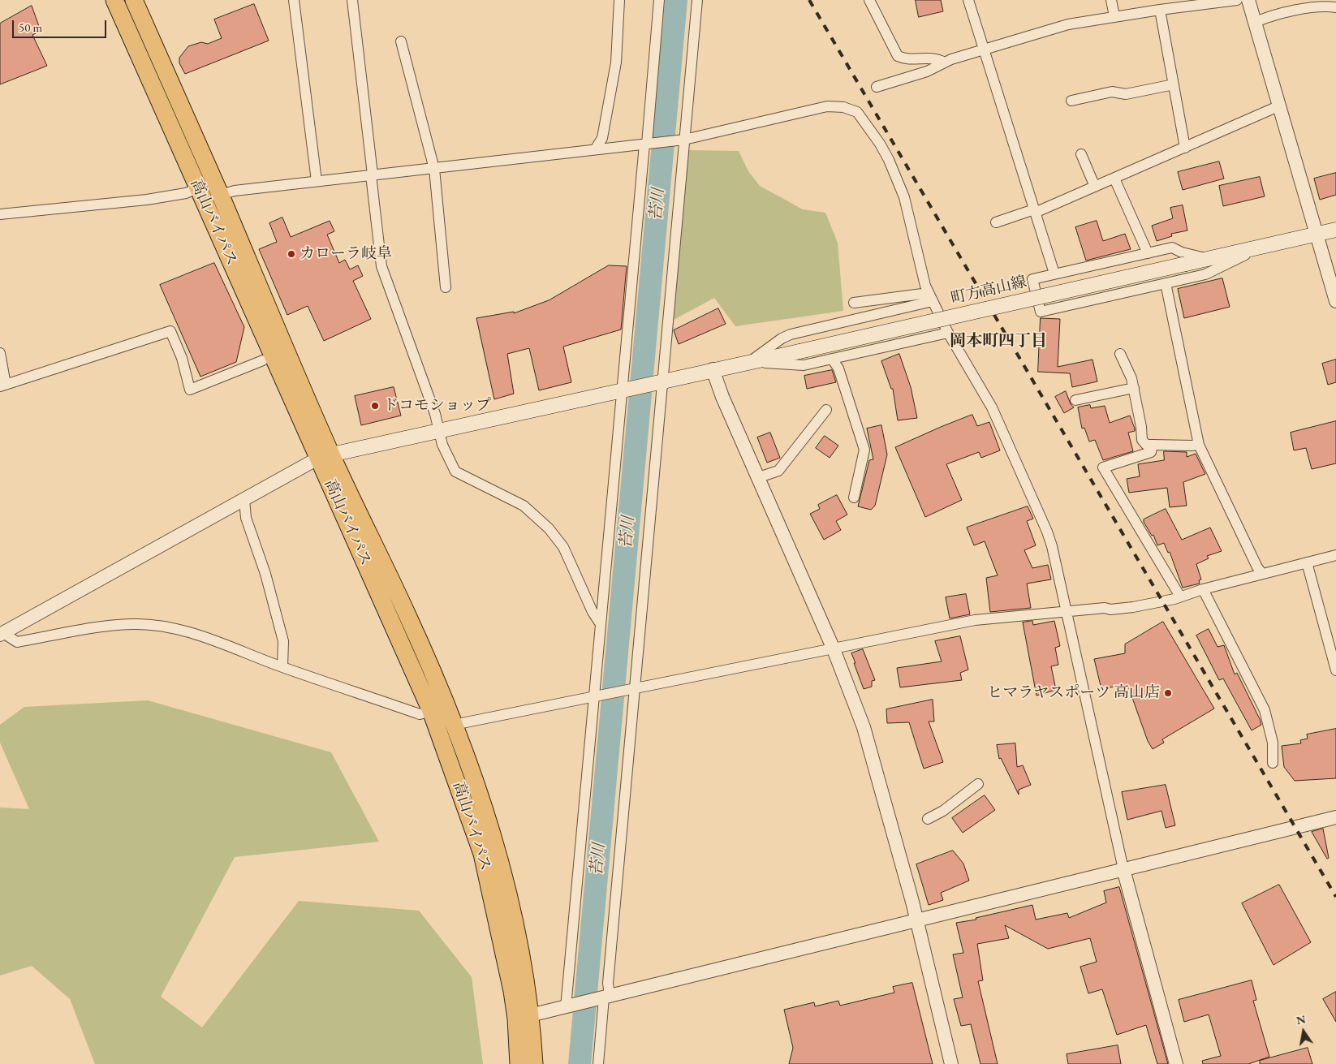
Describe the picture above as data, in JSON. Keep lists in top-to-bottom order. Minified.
{"streets":{"highway":["高山バイパス"],"main road":["町方高山線"]},"districts":["岡本町四丁目"],"water":["苔川"],"places":["カローラ岐阜","ドコモショップ","ヒマラヤスポーツ 高山店"],"scale_bar":"50 m","north":"top"}
